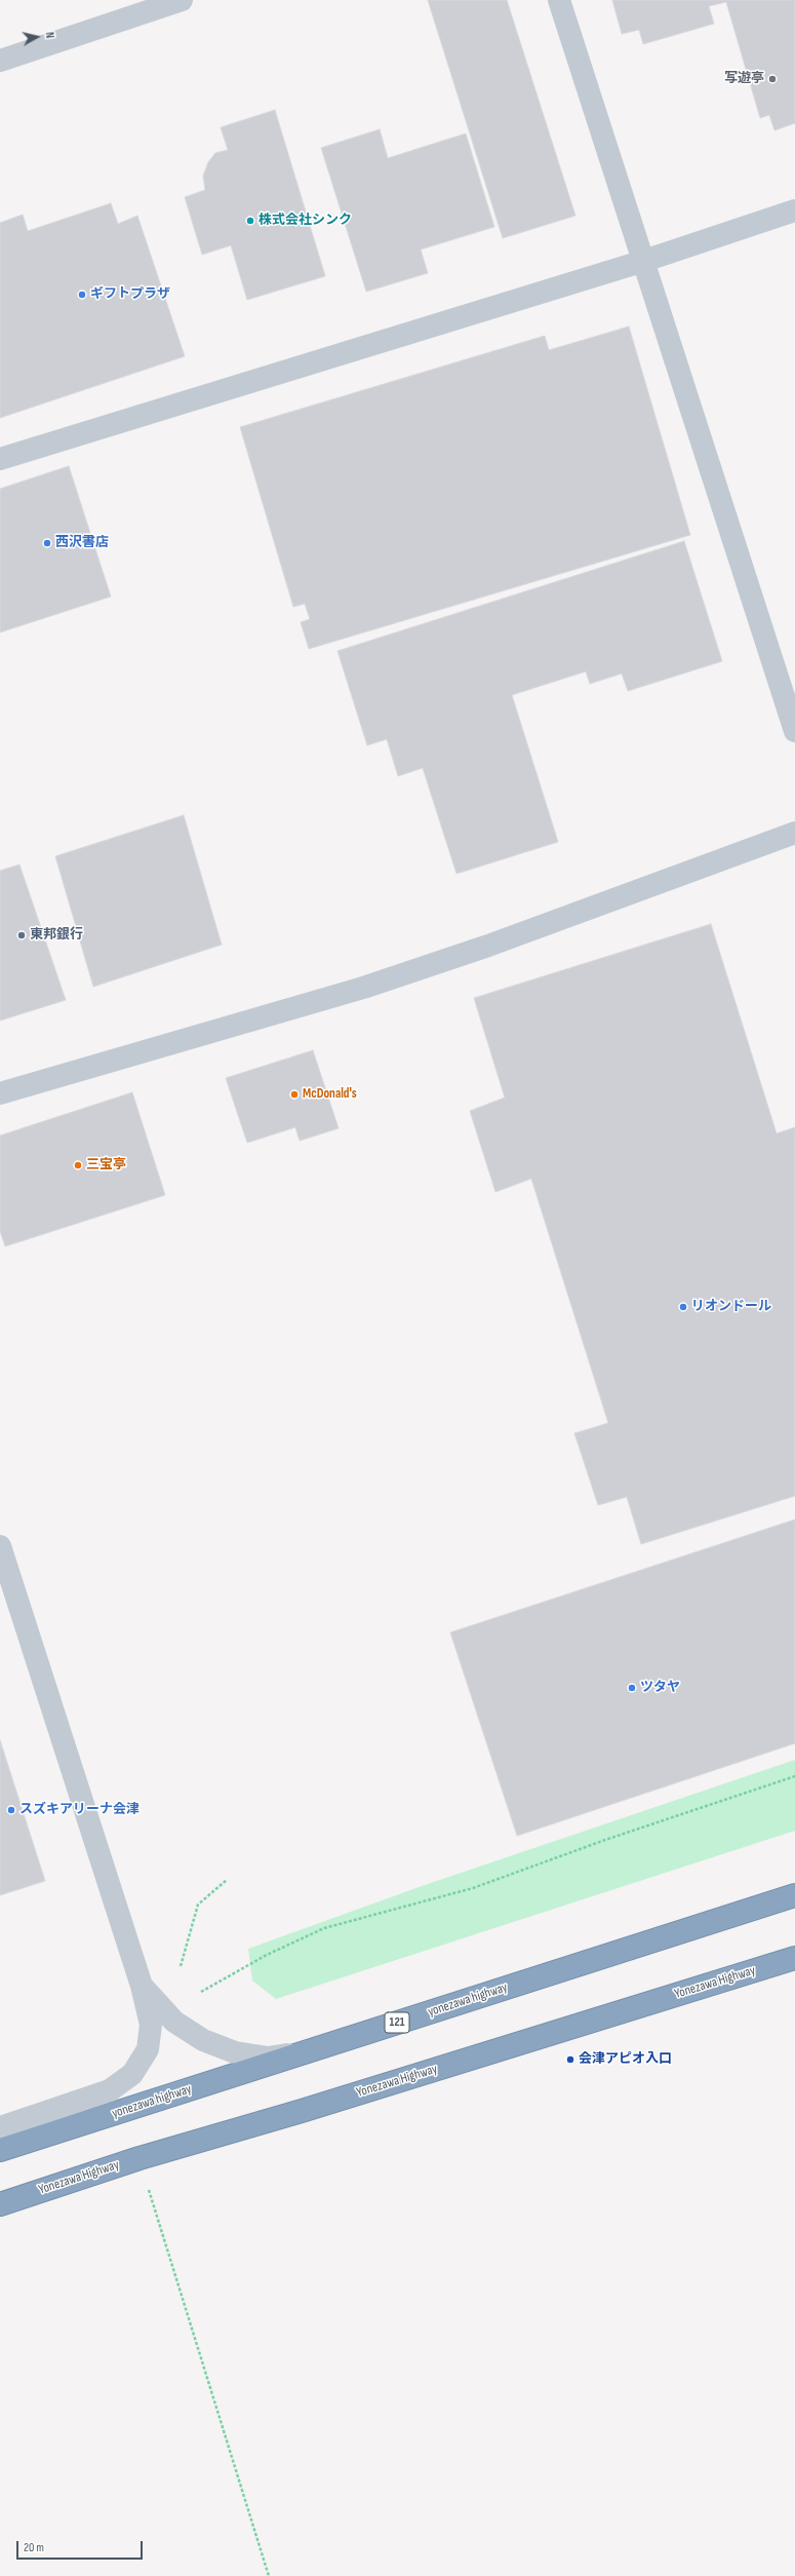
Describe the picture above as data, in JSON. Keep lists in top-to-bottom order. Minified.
{"streets":{"highway":["Yonezawa Highway","yonezawa highway","121"]},"places":["写遊亭","株式会社シンク","ギフトプラザ","西沢書店","東邦銀行","McDonald's","三宝亭","リオンドール","ツタヤ","スズキアリーナ会津","会津アピオ入口"],"scale_bar":"20 m","north":"right"}
